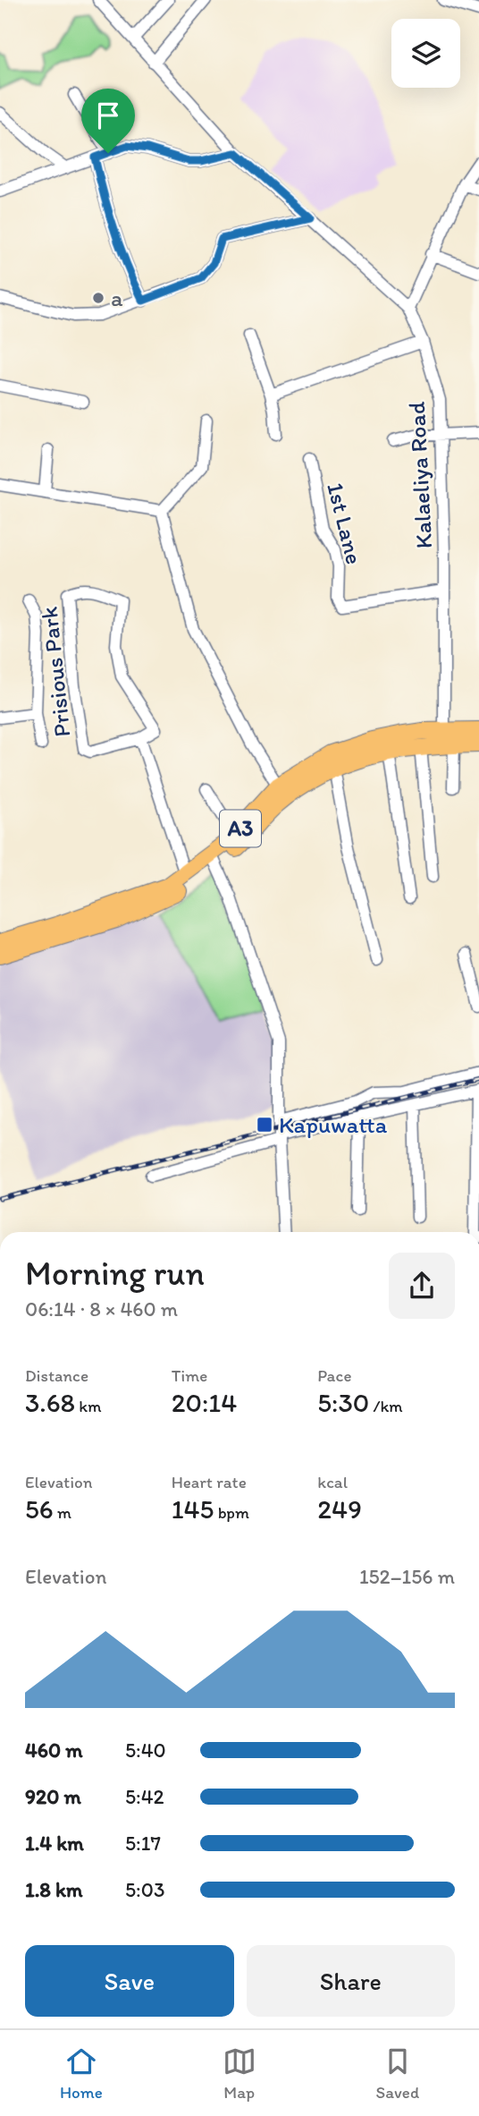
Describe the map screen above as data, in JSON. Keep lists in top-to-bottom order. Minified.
{"streets":{"highway":["A3"],"street":["Kalaeliya Road","1st Lane","Prisious Park"]},"crossings":[["Kalaeliya Road","1st Lane"],["Kalaeliya Road","A3"]],"places":{"other":["a"],"transit":["Kapuwatta"]},"page":{"heading":["Morning run","06:14 · 8 × 460 m"],"stats":[["Distance","3.68 km"],["Time","20:14"],["Pace","5:30 /km"],["Elevation","56 m"],["Heart rate","145 bpm"],["kcal","249"]],"chart":["Elevation","152–156 m"],"list":[{"name":"460 m","note":"5:40"},{"name":"920 m","note":"5:42"},{"name":"1.4 km","note":"5:17"},{"name":"1.8 km","note":"5:03"}],"buttons":["Save","Share"],"tabs":["Home","Map","Saved"]}}
